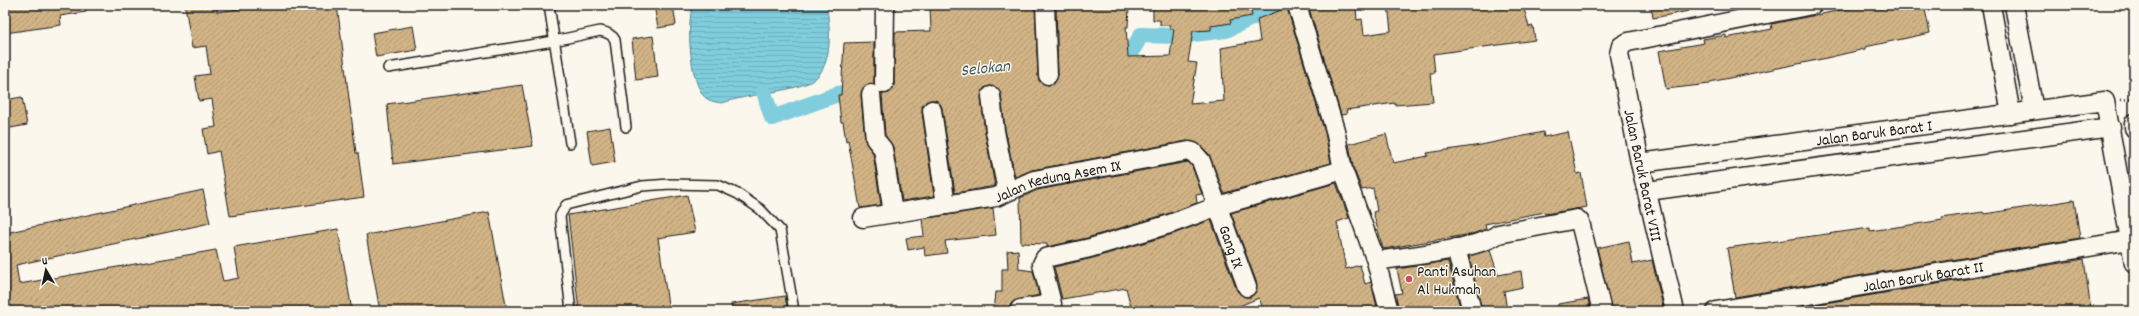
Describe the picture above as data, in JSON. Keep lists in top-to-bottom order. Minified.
{"streets":{"street":["Jalan Baruk Barat I","Jalan Baruk Barat VIII","Jalan Kedung Asem IX","Gang IX","Jalan Baruk Barat II"]},"crossings":[["Jalan Baruk Barat I","Jalan Baruk Barat VIII"],["Jalan Kedung Asem IX","Gang IX"]],"water":["Selokan"],"places":["Panti Asuhan Al Hukmah"],"north":"top"}
